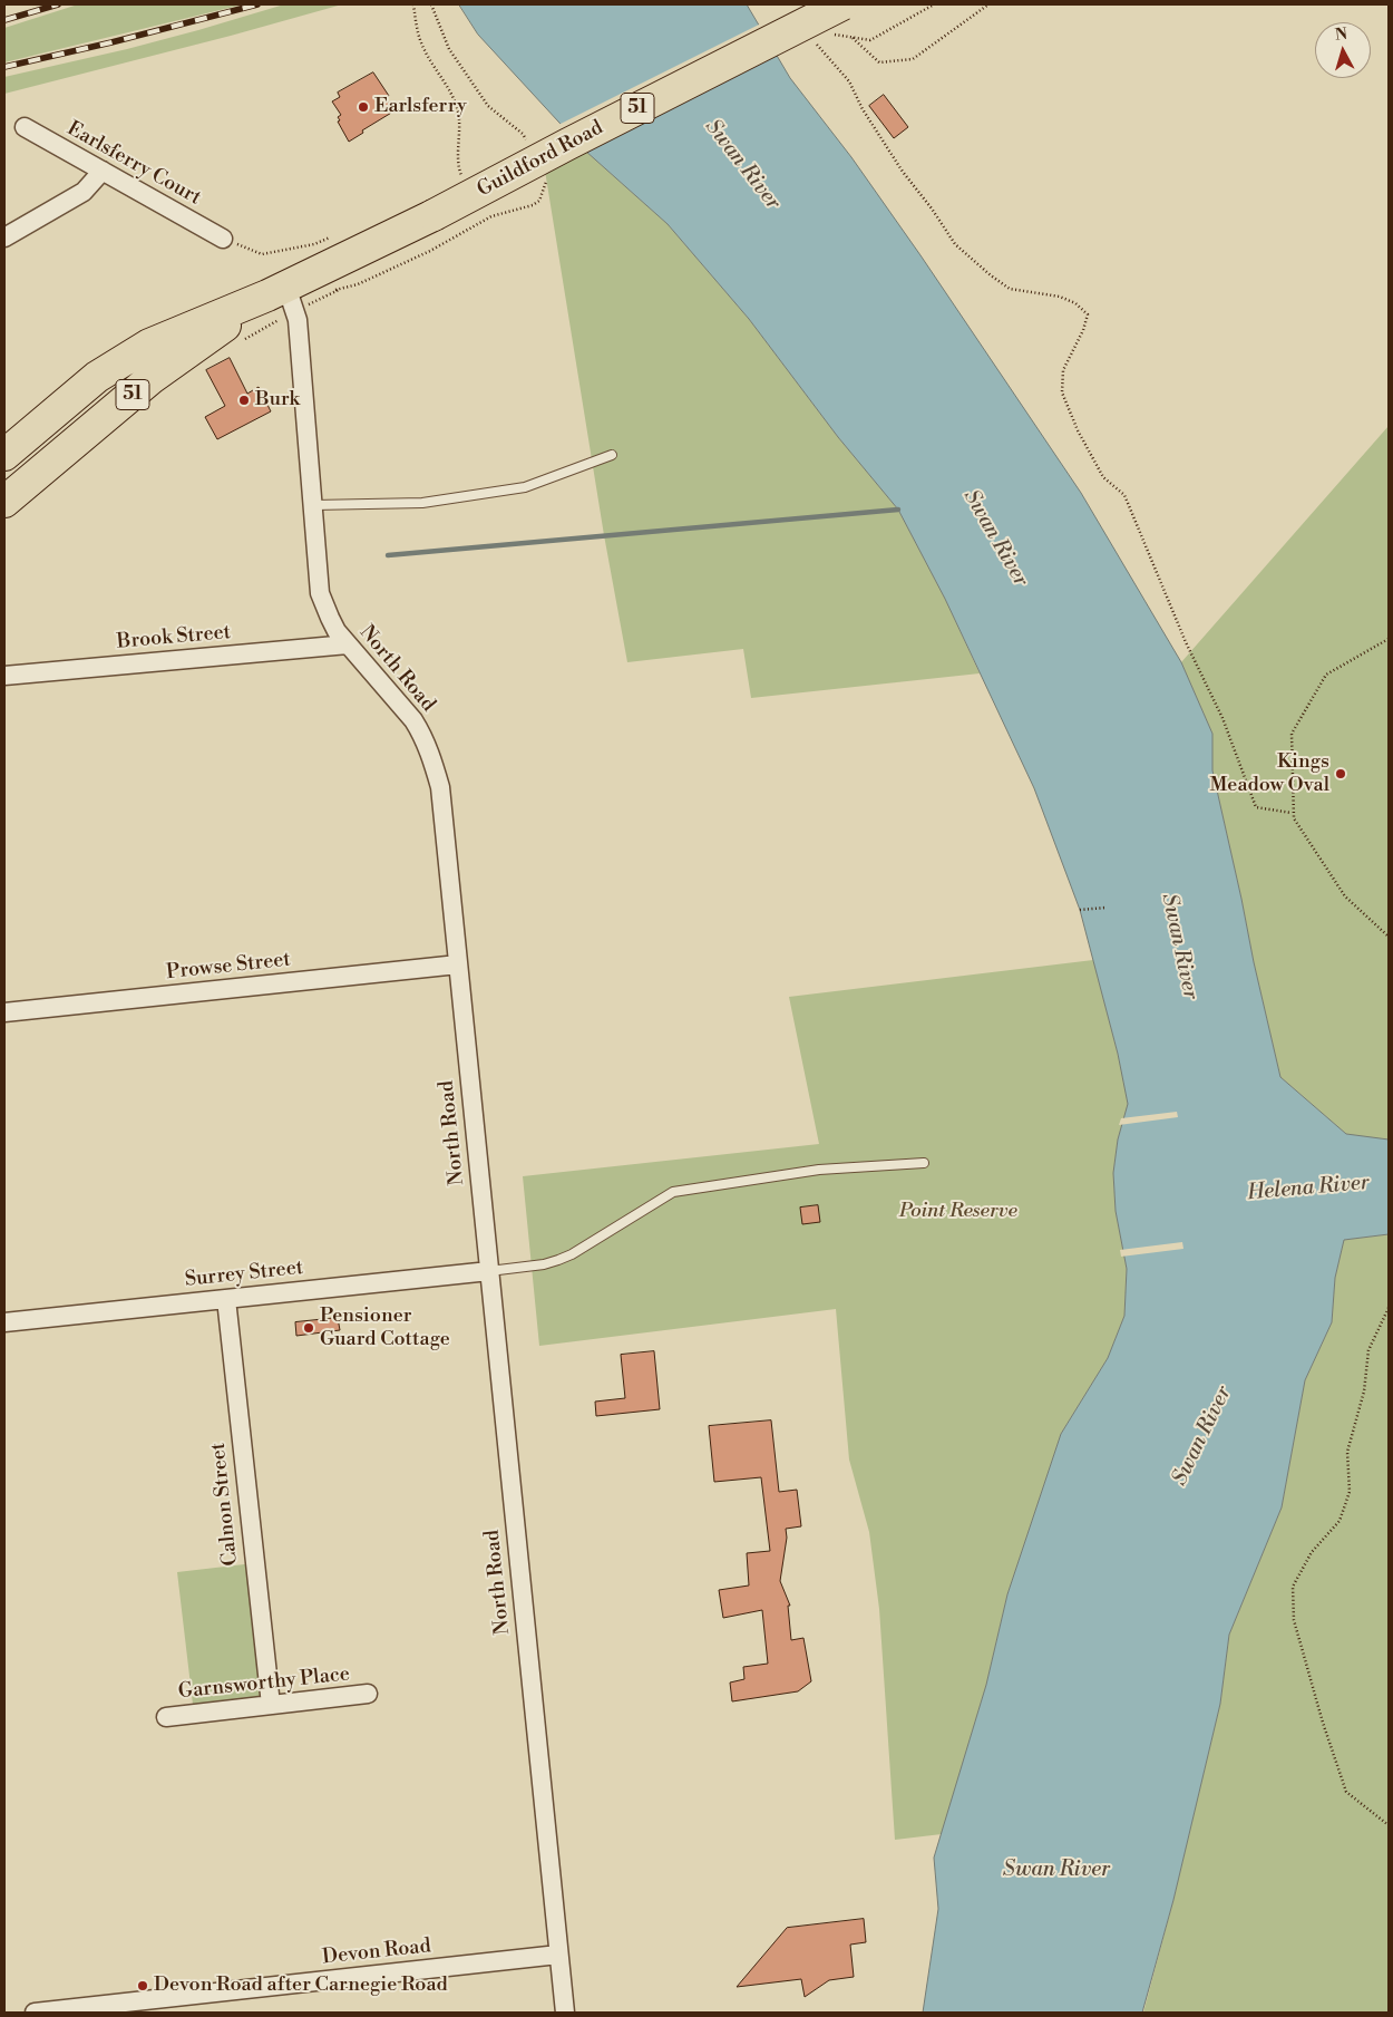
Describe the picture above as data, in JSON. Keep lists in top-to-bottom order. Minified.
{"streets":{"highway":["51","Guildford Road"],"street":["Earlsferry Court","Brook Street","North Road","Prowse Street","Surrey Street","Calnon Street","Garnsworthy Place","Devon Road"]},"crossings":[["Guildford Road","North Road"],["Brook Street","North Road"],["North Road","Prowse Street"],["North Road","Surrey Street"],["North Road","Devon Road"],["Surrey Street","Calnon Street"],["Calnon Street","Garnsworthy Place"]],"water":["Swan River","Helena River"],"parks":["Point Reserve"],"places":["Earlsferry","Burk","Kings Meadow Oval","Pensioner Guard Cottage","Devon Road after Carnegie Road"],"north":"top"}
